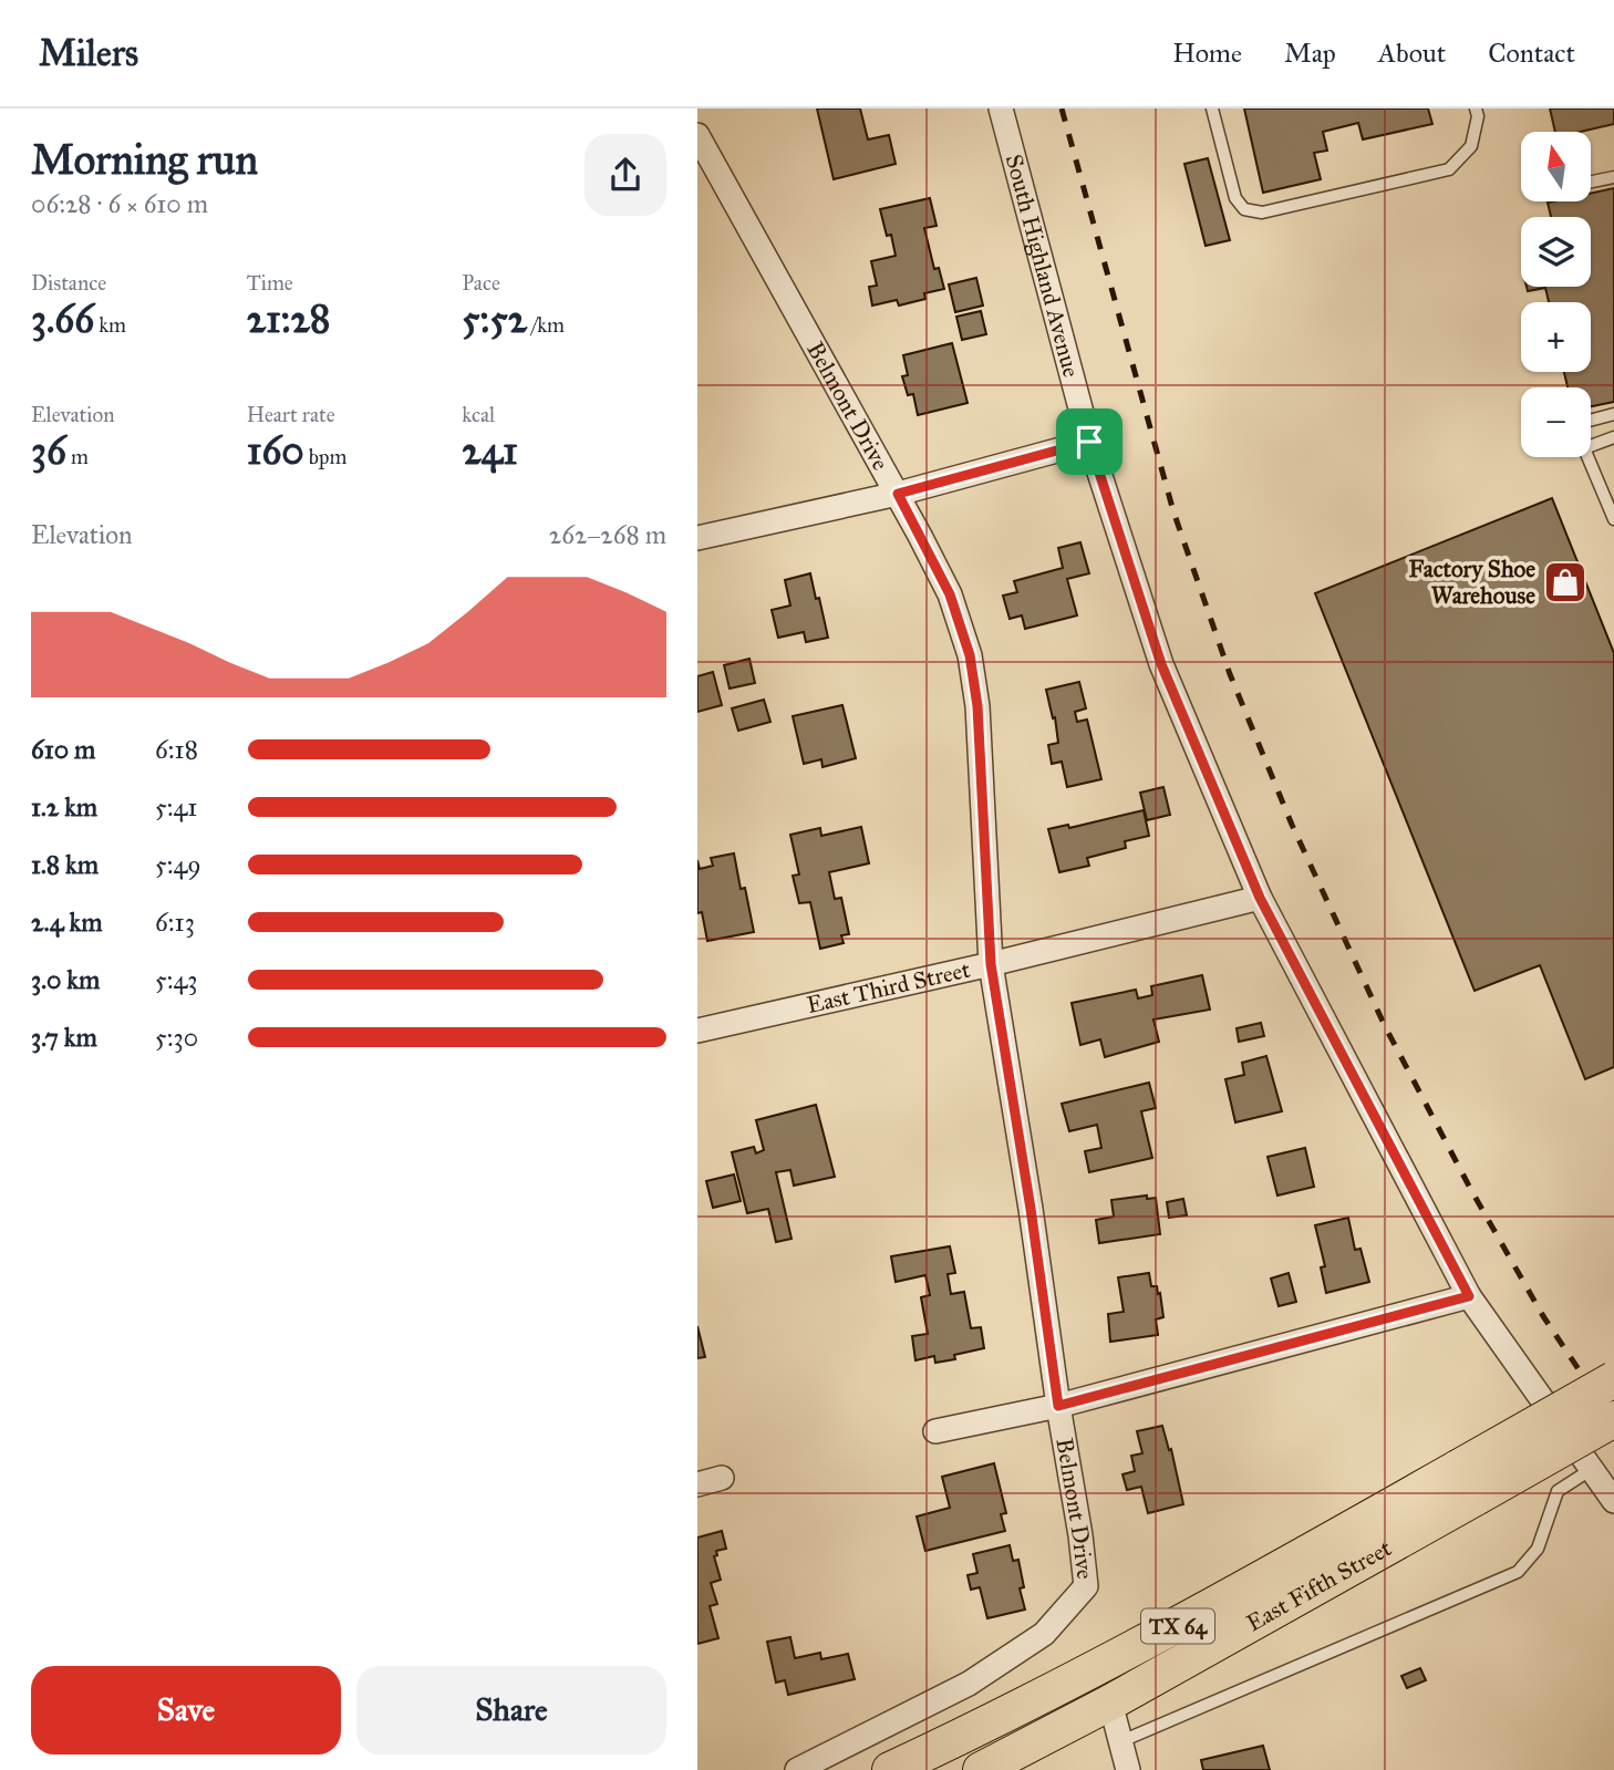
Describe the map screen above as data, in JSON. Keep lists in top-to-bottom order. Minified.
{"streets":{"main road":["East Fifth Street","TX 64"],"street":["South Highland Avenue","Belmont Drive","East Third Street"]},"crossings":[["South Highland Avenue","East Third Street"],["Belmont Drive","East Third Street"]],"places":{"shop":["Factory Shoe Warehouse"]},"north":"top","page":{"header":"Milers","nav":["Home","Map","About","Contact"],"heading":["Morning run","06:28 · 6 × 610 m"],"map_buttons":["+","−"],"stats":[["Distance","3.66 km"],["Time","21:28"],["Pace","5:52 /km"],["Elevation","36 m"],["Heart rate","160 bpm"],["kcal","241"]],"chart":["Elevation","262–268 m"],"list":[{"name":"610 m","note":"6:18"},{"name":"1.2 km","note":"5:41"},{"name":"1.8 km","note":"5:49"},{"name":"2.4 km","note":"6:13"},{"name":"3.0 km","note":"5:43"},{"name":"3.7 km","note":"5:30"}],"buttons":["Save","Share"]}}
